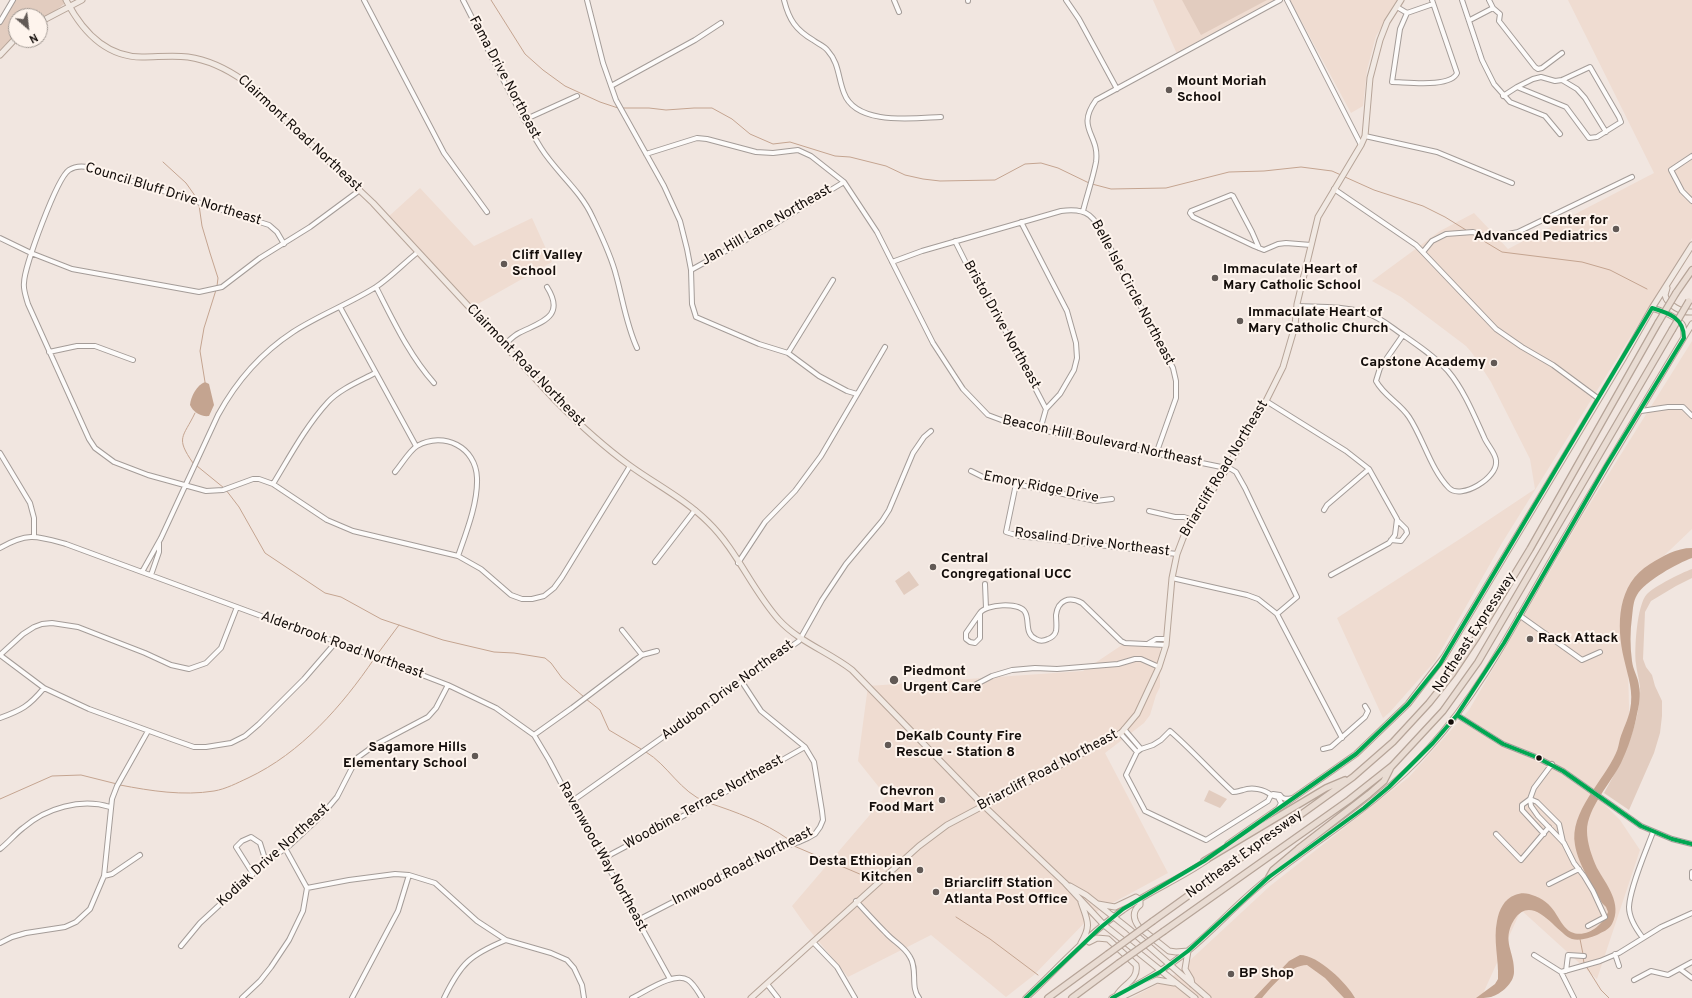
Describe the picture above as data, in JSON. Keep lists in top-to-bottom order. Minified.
{"streets":{"highway":["Northeast Expressway"],"main road":["Clairmont Road Northeast","Briarcliff Road Northeast"],"street":["Fama Drive Northeast","Council Bluff Drive Northeast","Jan Hill Lane Northeast","Belle Isle Circle Northeast","Bristol Drive Northeast","Beacon Hill Boulevard Northeast","Emory Ridge Drive","Rosalind Drive Northeast","Alderbrook Road Northeast","Audubon Drive Northeast","Woodbine Terrace Northeast","Kodiak Drive Northeast","Ravenwood Way Northeast","Innwood Road Northeast"]},"crossings":[["Clairmont Road Northeast","Council Bluff Drive Northeast"],["Clairmont Road Northeast","Briarcliff Road Northeast"],["Clairmont Road Northeast","Audubon Drive Northeast"],["Jan Hill Lane Northeast","Beacon Hill Boulevard Northeast"],["Belle Isle Circle Northeast","Bristol Drive Northeast"],["Belle Isle Circle Northeast","Beacon Hill Boulevard Northeast"],["Beacon Hill Boulevard Northeast","Briarcliff Road Northeast"],["Briarcliff Road Northeast","Rosalind Drive Northeast"],["Emory Ridge Drive","Rosalind Drive Northeast"],["Alderbrook Road Northeast","Kodiak Drive Northeast"],["Alderbrook Road Northeast","Ravenwood Way Northeast"],["Audubon Drive Northeast","Ravenwood Way Northeast"],["Audubon Drive Northeast","Innwood Road Northeast"],["Woodbine Terrace Northeast","Ravenwood Way Northeast"],["Woodbine Terrace Northeast","Innwood Road Northeast"],["Ravenwood Way Northeast","Innwood Road Northeast"]],"places":["Mount Moriah School","Center for Advanced Pediatrics","Cliff Valley School","Immaculate Heart of Mary Catholic School","Immaculate Heart of Mary Catholic Church","Capstone Academy","Central Congregational UCC","Rack Attack","Piedmont Urgent Care","DeKalb County Fire Rescue - Station 8","Sagamore Hills Elementary School","Chevron Food Mart","Desta Ethiopian Kitchen","Briarcliff Station Atlanta Post Office","BP Shop"],"north":"bottom right"}
